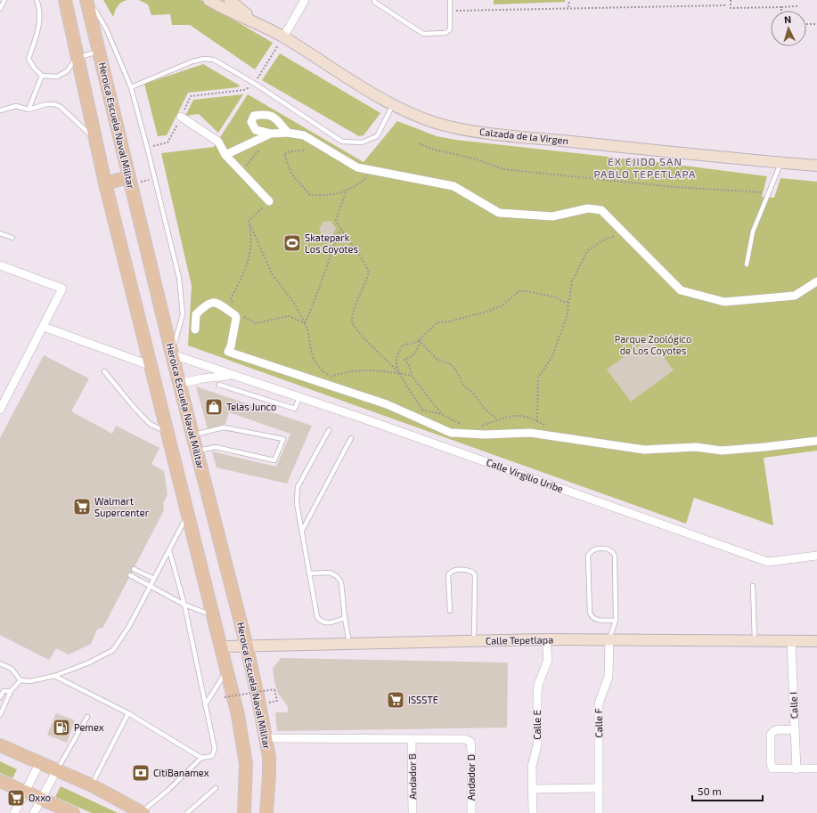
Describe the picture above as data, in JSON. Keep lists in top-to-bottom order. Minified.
{"streets":{"main road":["Heroica Escuela Naval Militar","Calzada de la Virgen","Calle Tepetlapa"],"street":["Calle Virgilio Uribe","Calle I","Calle F","Calle E","Andador B","Andador D"]},"crossings":[["Heroica Escuela Naval Militar","Calle Virgilio Uribe"],["Heroica Escuela Naval Militar","Calle Tepetlapa"],["Calle Tepetlapa","Calle I"],["Calle Tepetlapa","Calle F"],["Calle Tepetlapa","Calle E"],["Andador B","Andador D"]],"districts":["EX EJIDO SAN PABLO TEPETLAPA"],"parks":["Parque Zoológico de Los Coyotes"],"places":{"sports":["Skatepark Los Coyotes"],"shop":["Telas Junco"],"supermarket":["Walmart Supercenter","ISSSTE","Oxxo"],"fuel station":["Pemex"],"bank":["CitiBanamex"]},"scale_bar":"50 m","north":"top"}
